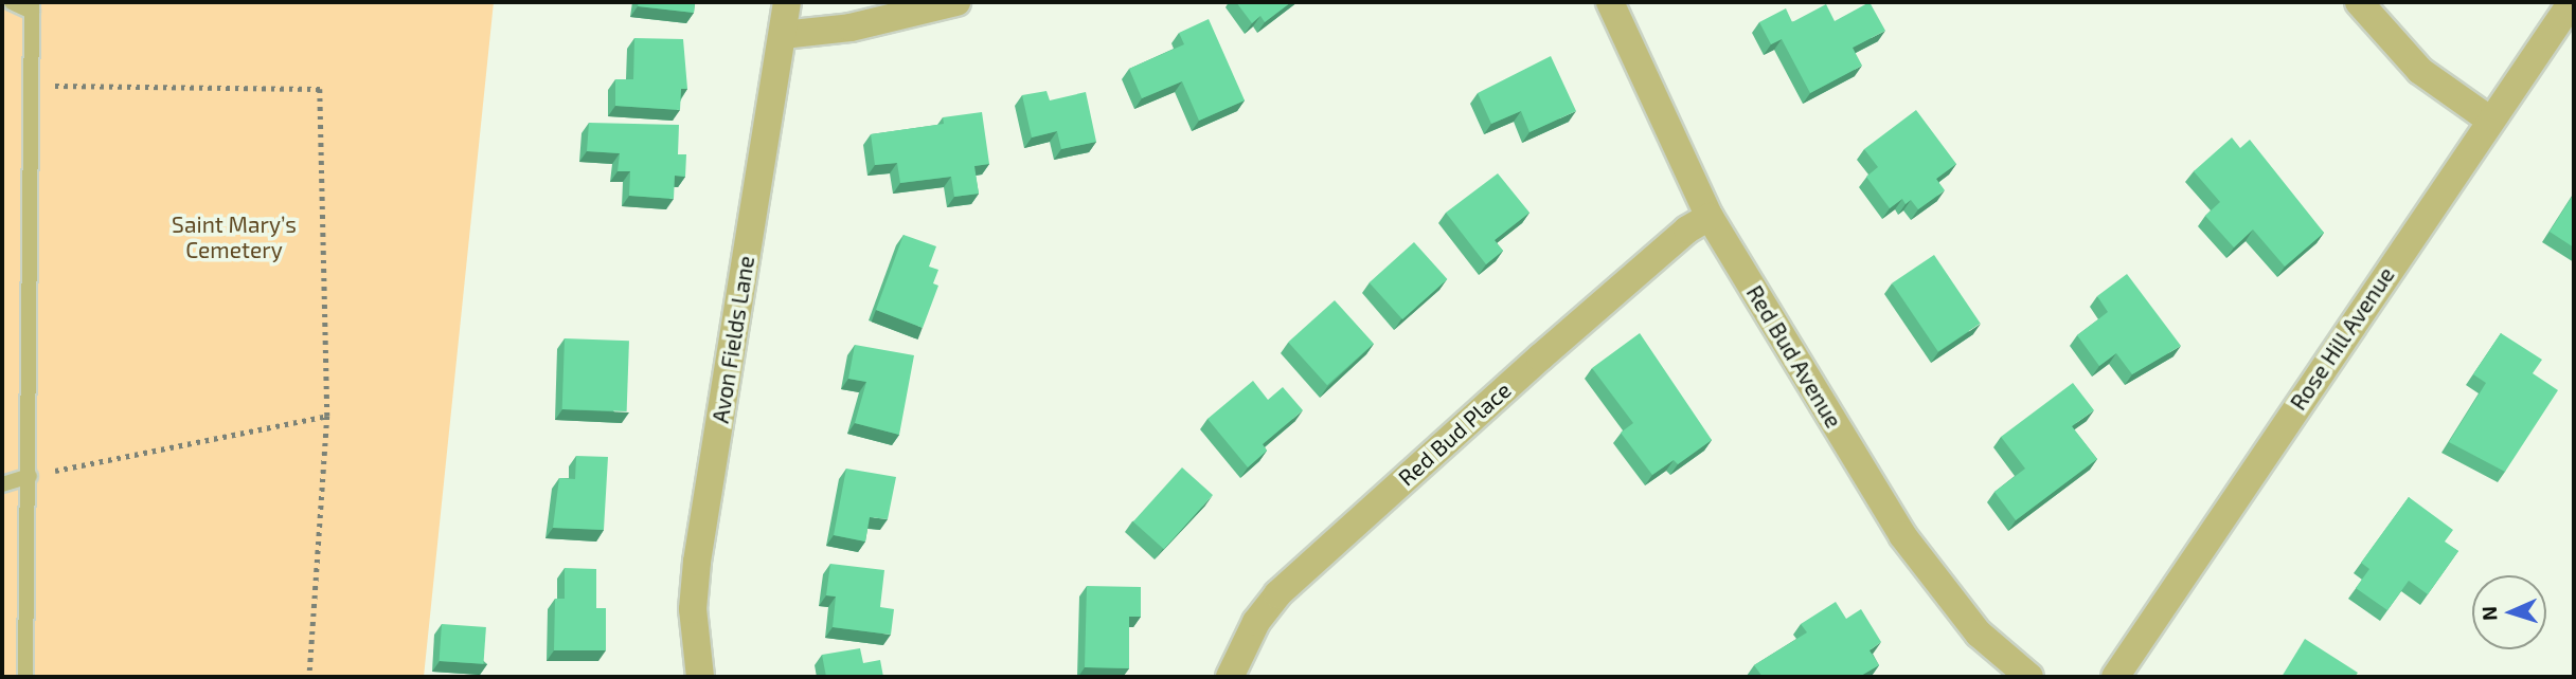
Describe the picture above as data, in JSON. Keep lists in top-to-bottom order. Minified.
{"streets":{"street":["Rose Hill Avenue","Avon Fields Lane","Red Bud Avenue","Red Bud Place"]},"crossings":[["Red Bud Avenue","Red Bud Place"]],"parks":["Saint Mary’s Cemetery"],"north":"left"}
